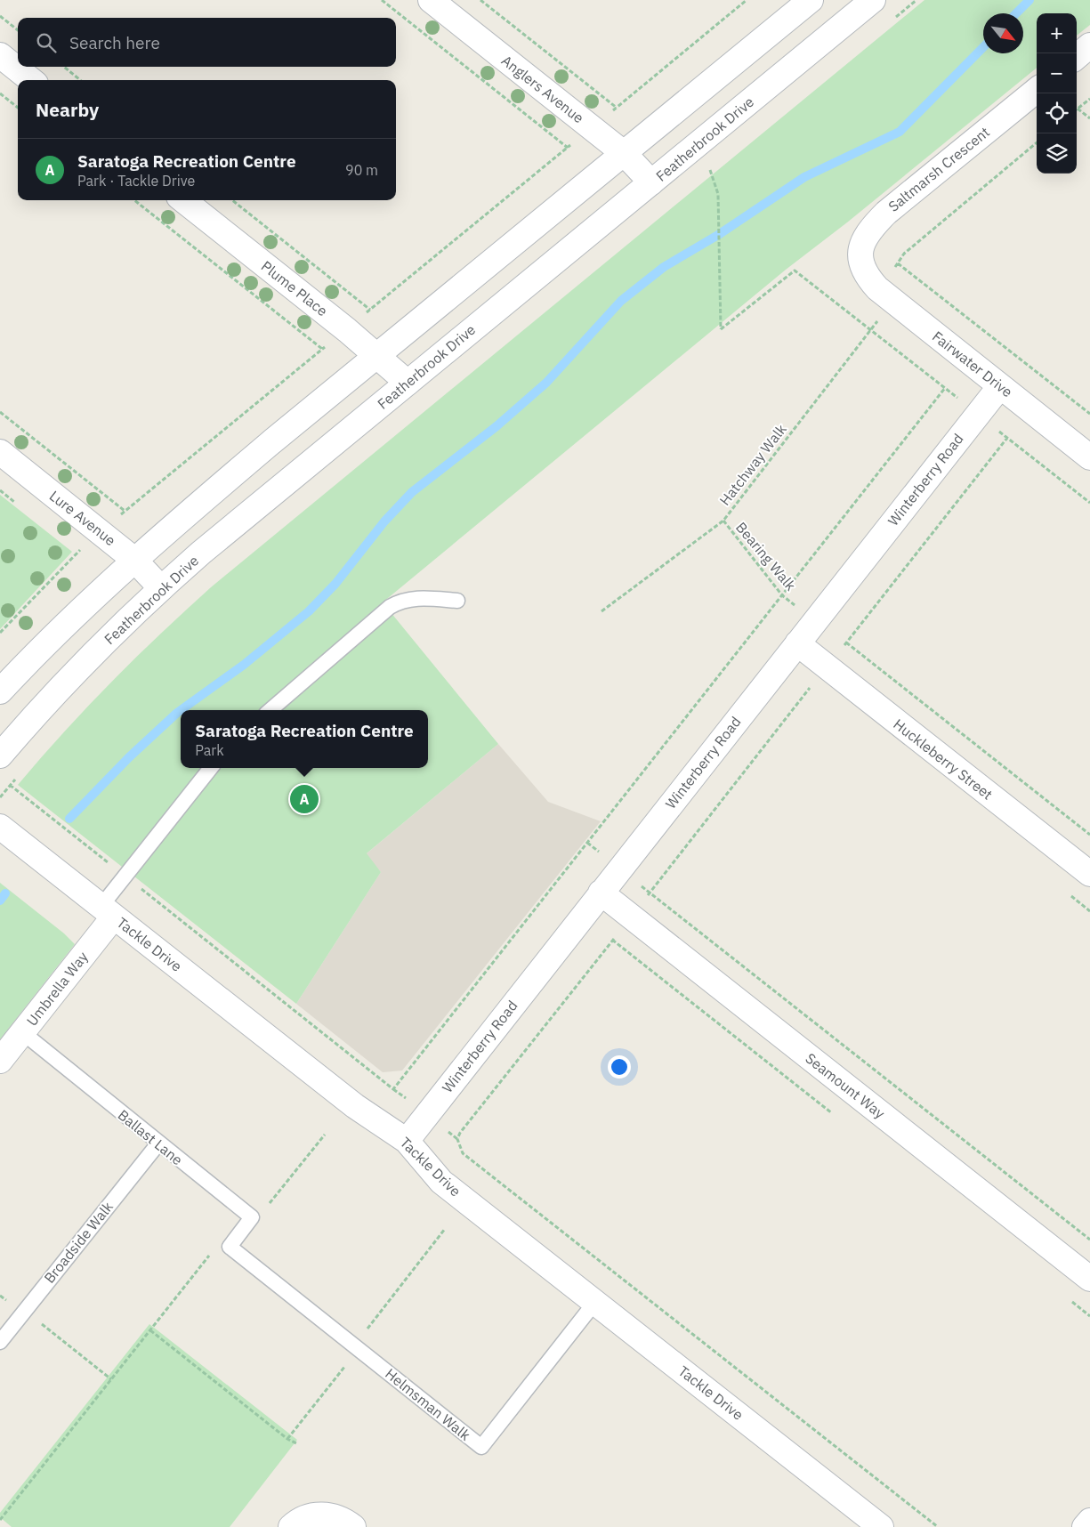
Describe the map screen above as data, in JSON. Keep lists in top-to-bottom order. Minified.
{"streets":{"street":["Anglers Avenue","Featherbrook Drive","Saltmarsh Crescent","Plume Place","Fairwater Drive","Winterberry Road","Lure Avenue","Huckleberry Street","Tackle Drive","Umbrella Way","Seamount Way"],"lane":["Ballast Lane","Broadside Walk","Helmsman Walk"],"path":["Hatchway Walk","Bearing Walk"]},"crossings":[["Anglers Avenue","Featherbrook Drive"],["Featherbrook Drive","Plume Place"],["Featherbrook Drive","Lure Avenue"],["Saltmarsh Crescent","Fairwater Drive"],["Fairwater Drive","Hatchway Walk"],["Fairwater Drive","Winterberry Road"],["Hatchway Walk","Bearing Walk"],["Winterberry Road","Bearing Walk"],["Winterberry Road","Huckleberry Street"],["Winterberry Road","Tackle Drive"],["Winterberry Road","Seamount Way"],["Tackle Drive","Umbrella Way"],["Tackle Drive","Helmsman Walk"],["Umbrella Way","Ballast Lane"],["Ballast Lane","Broadside Walk"]],"north":"bottom right","page":{"map_buttons":["+","−"],"search":"Search here","heading":"Nearby","list":[{"mark":"A","name":"Saratoga Recreation Centre","note":"Park · Tackle Drive","value":"90 m"}],"popup":["Saratoga Recreation Centre","Park"],"pins":"A"}}
